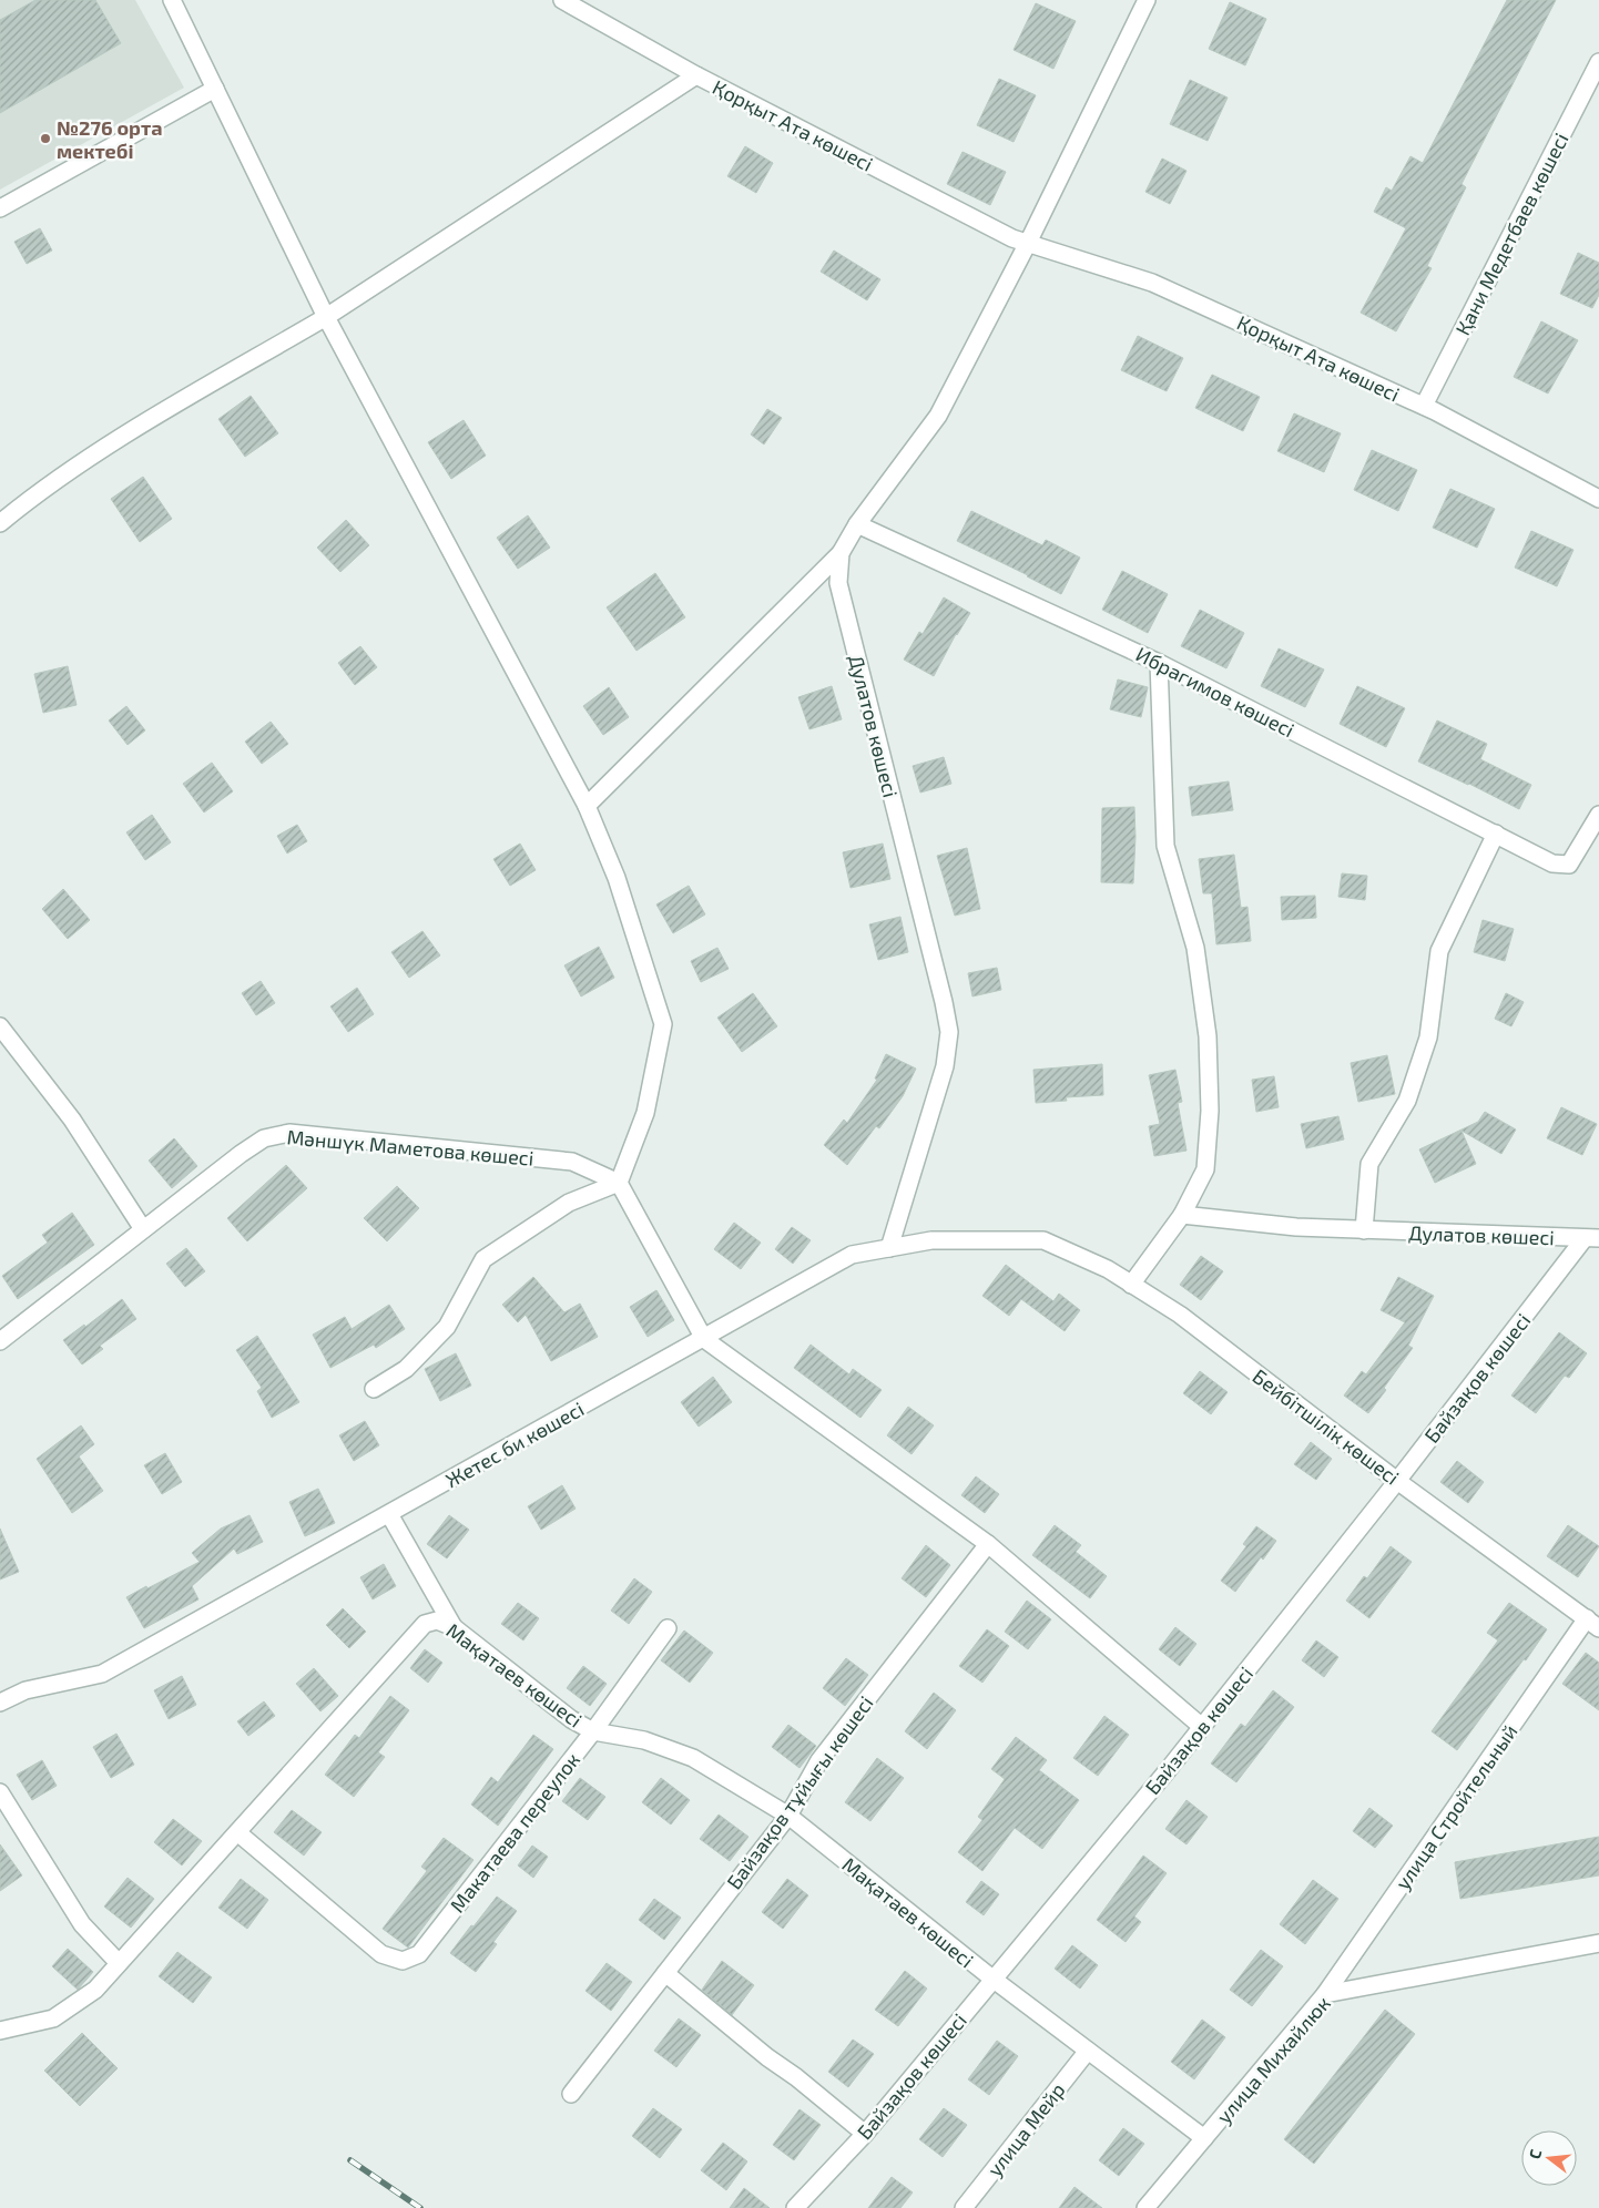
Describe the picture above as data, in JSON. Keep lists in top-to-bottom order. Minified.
{"streets":{"street":["Қорқыт Ата көшесі","Қани Медетбаев көшесі","Ибрагимов көшесі","Дулатов көшесі","Мәншүк Маметова көшесі","Байзақов көшесі","Бейбітшілік көшесі","Жетес би көшесі","Мақатаев көшесі","Байзақов тұйығы көшесі","улица Стройтельный","Макатаева переулок","улица Михайлюк","улица Мейр"]},"crossings":[["Қорқыт Ата көшесі","Қани Медетбаев көшесі"],["Қорқыт Ата көшесі","Дулатов көшесі"],["Ибрагимов көшесі","Дулатов көшесі"],["Дулатов көшесі","Байзақов көшесі"],["Дулатов көшесі","Жетес би көшесі"],["Байзақов көшесі","Бейбітшілік көшесі"],["Байзақов көшесі","Мақатаев көшесі"],["Бейбітшілік көшесі","Жетес би көшесі"],["Бейбітшілік көшесі","улица Стройтельный"],["Мақатаев көшесі","Байзақов тұйығы көшесі"],["Мақатаев көшесі","Макатаева переулок"],["Мақатаев көшесі","улица Михайлюк"],["Мақатаев көшесі","улица Мейр"],["улица Стройтельный","улица Михайлюк"]],"places":["№276 орта мектебі"],"north":"left"}
